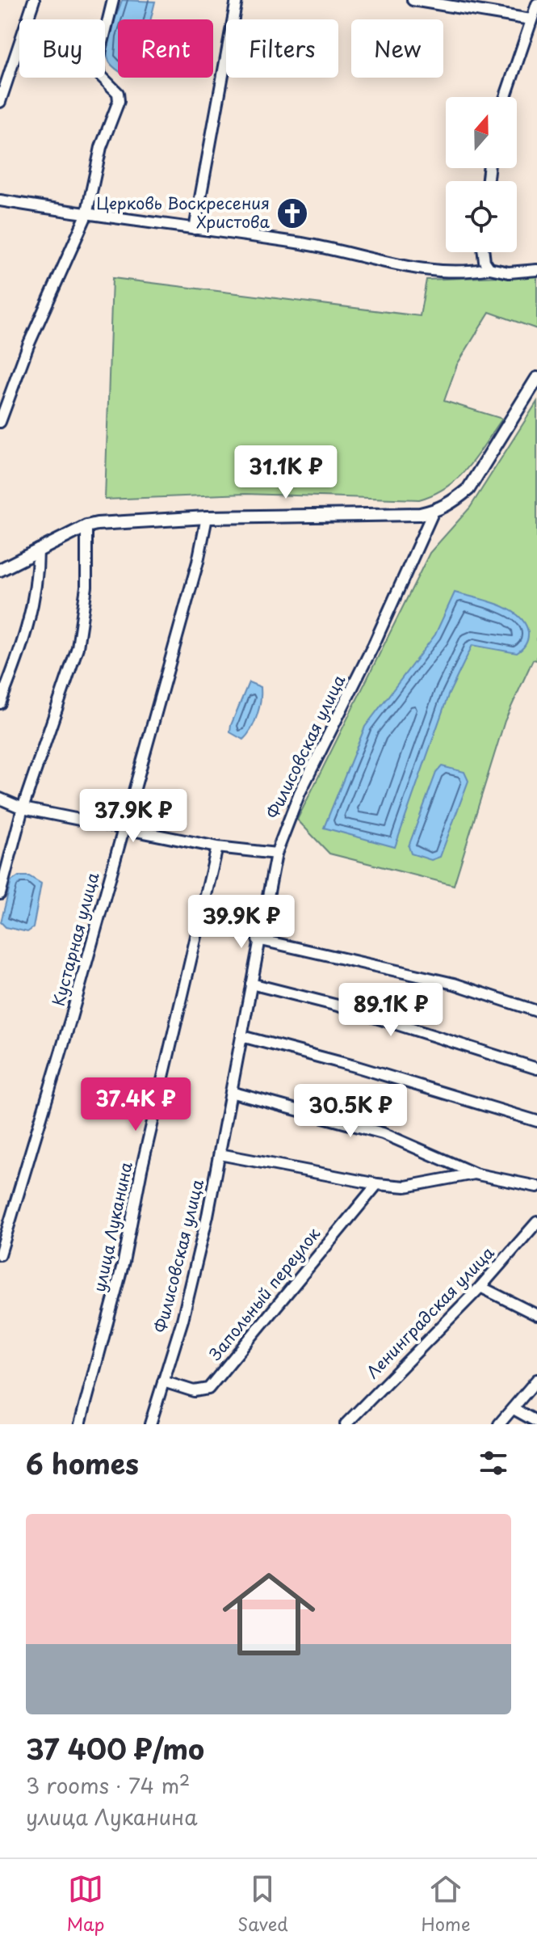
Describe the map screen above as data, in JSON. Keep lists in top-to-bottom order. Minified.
{"streets":{"street":["Филисовская улица","Кустарная улица","улица Луканина","Запольный переулок","Ленинградская улица"]},"crossings":[["Филисовская улица","Запольный переулок"]],"places":{"church":["Церковь Воскресения Христова"]},"north":"top","page":{"chip":["Buy","Rent","Filters","New"],"price":["31.1K ₽","37.9K ₽","39.9K ₽","89.1K ₽","37.4K ₽","30.5K ₽"],"heading":"6 homes","list":[{"name":"37 400 ₽/mo","note":"3 rooms · 74 m² · улица Луканина"}],"tabs":["Map","Saved","Home"]}}
